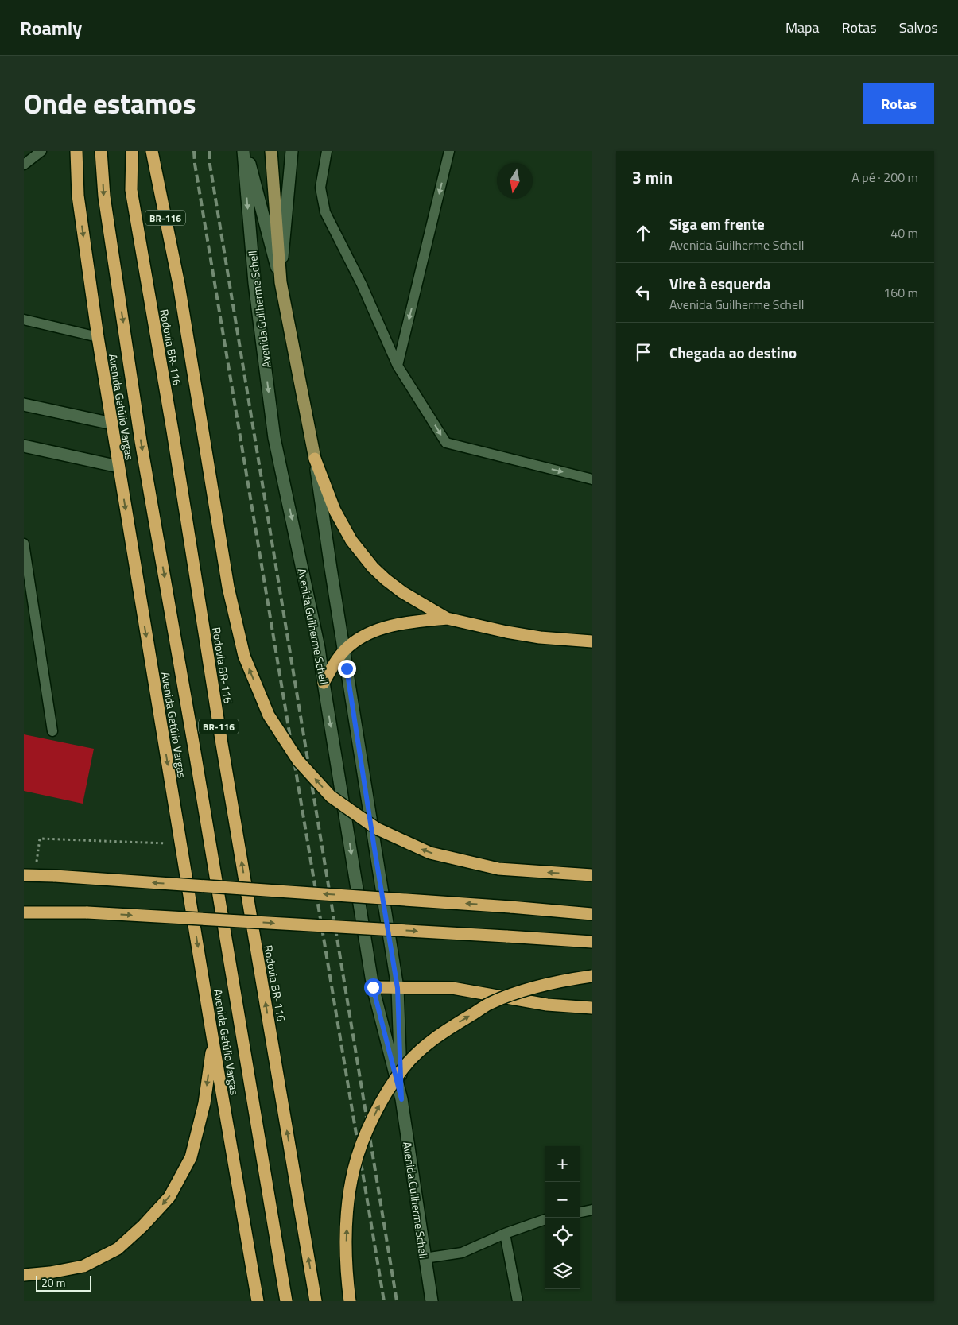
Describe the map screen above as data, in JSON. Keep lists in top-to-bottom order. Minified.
{"streets":{"highway":["BR-116","Rodovia BR-116","Avenida Getúlio Vargas"],"main road":["Avenida Guilherme Schell"]},"scale_bar":"20 m","north":"bottom","page":{"header":"Roamly","nav":["Mapa","Rotas","Salvos"],"title":"Onde estamos","buttons":"Rotas","heading":["3 min","A pé · 200 m"],"list":[["Siga em frente","Avenida Guilherme Schell","40 m"],["Vire à esquerda","Avenida Guilherme Schell","160 m"],"Chegada ao destino"],"map_buttons":["+","−"],"scale":"20 m"}}
